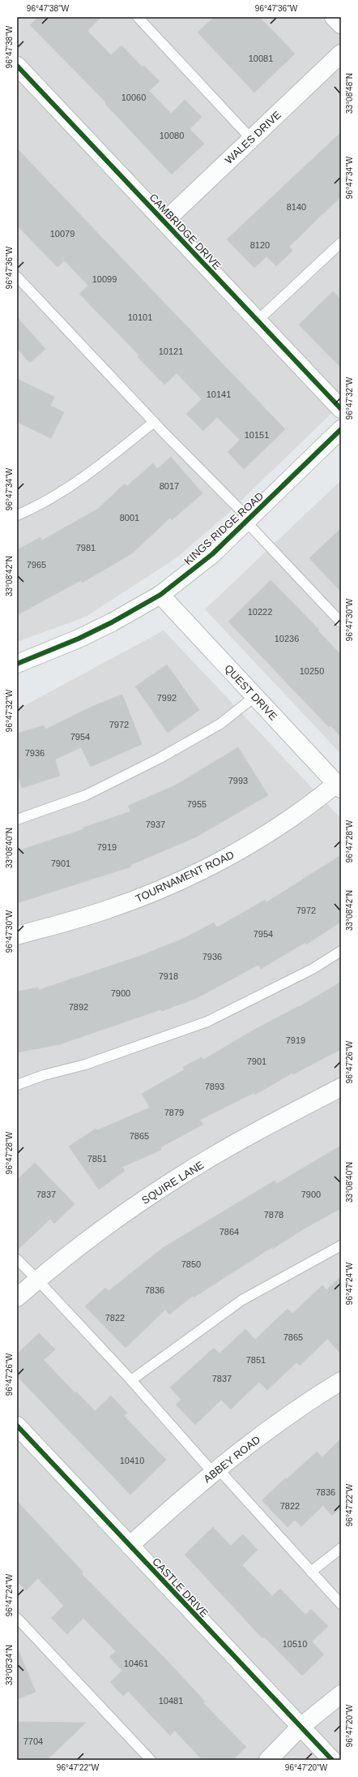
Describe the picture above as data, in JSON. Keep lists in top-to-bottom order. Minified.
{"streets":{"street":["WALES DRIVE","CAMBRIDGE DRIVE","KINGS RIDGE ROAD","QUEST DRIVE","TOURNAMENT ROAD","SQUIRE LANE","ABBEY ROAD","CASTLE DRIVE"]},"crossings":[["WALES DRIVE","CAMBRIDGE DRIVE"],["KINGS RIDGE ROAD","QUEST DRIVE"],["QUEST DRIVE","TOURNAMENT ROAD"],["ABBEY ROAD","CASTLE DRIVE"]],"house_numbers":["10081","10060","10080","8140","10079","8120","10099","10101","10121","10141","10151","8017","8001","7981","7965","10222","10236","10250","7992","7972","7954","7936","7993","7955","7937","7919","7901","7972","7954","7936","7918","7900","7892","7919","7901","7893","7879","7865","7851","7837","7900","7878","7864","7850","7836","7822","7865","7851","7837","10410","7836","7822","10510","10461","10481","7704"],"coordinates":["96°47'38\"W","96°47'36\"W","33°08'48\"N","96°47'34\"W","96°47'32\"W","33°08'42\"N","96°47'30\"W","96°47'28\"W","33°08'40\"N","96°47'26\"W","96°47'24\"W","96°47'22\"W","33°08'34\"N","96°47'20\"W"]}
